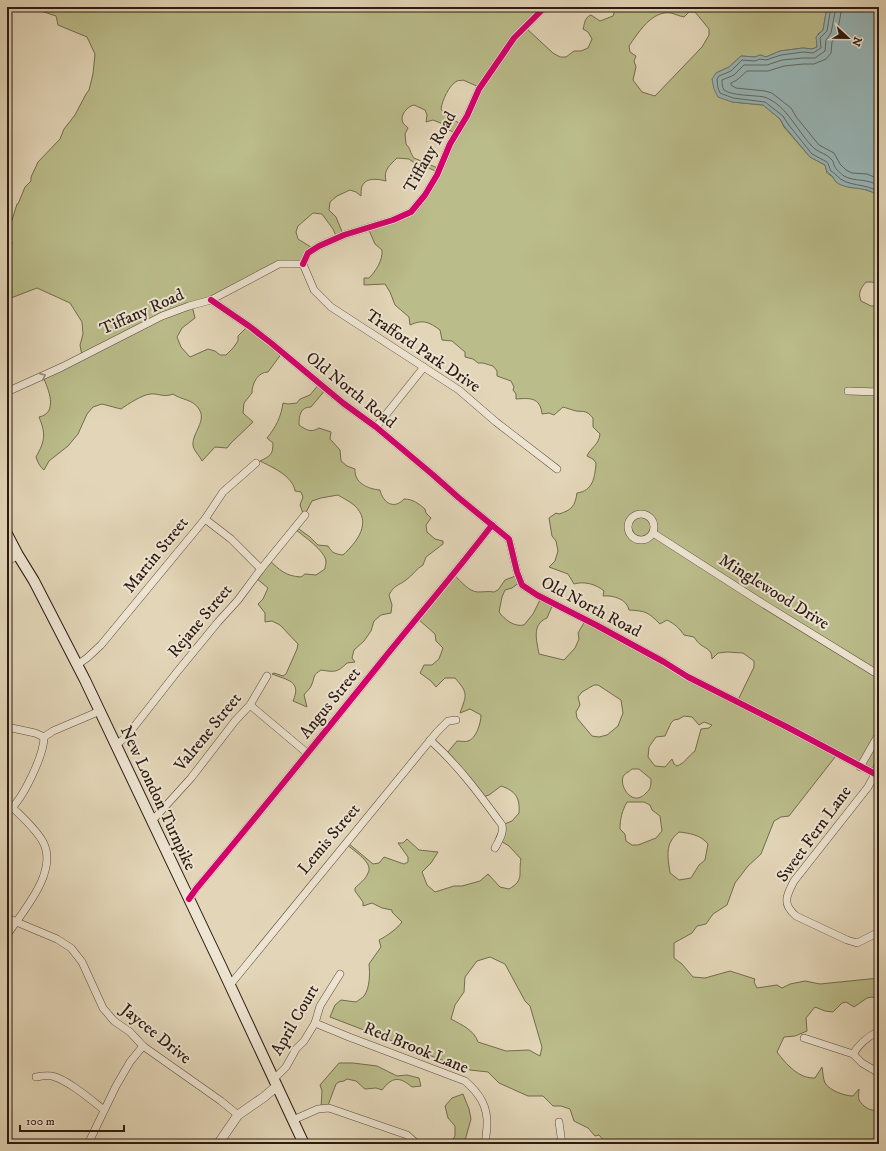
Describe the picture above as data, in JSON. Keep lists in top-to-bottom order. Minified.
{"streets":{"main road":["New London Turnpike"],"street":["Tiffany Road","Trafford Park Drive","Old North Road","Martin Street","Minglewood Drive","Rejane Street","Angus Street","Valrene Street","Sweet Fern Lane","Lemis Street","April Court","Jaycee Drive","Red Brook Lane"]},"crossings":[["Tiffany Road","Trafford Park Drive"],["Tiffany Road","Old North Road"],["Old North Road","Angus Street"],["Old North Road","Sweet Fern Lane"],["Martin Street","New London Turnpike"],["Rejane Street","New London Turnpike"],["Angus Street","New London Turnpike"],["Valrene Street","New London Turnpike"],["New London Turnpike","Lemis Street"],["New London Turnpike","April Court"],["April Court","Red Brook Lane"]],"scale_bar":"100 m","north":"right"}
